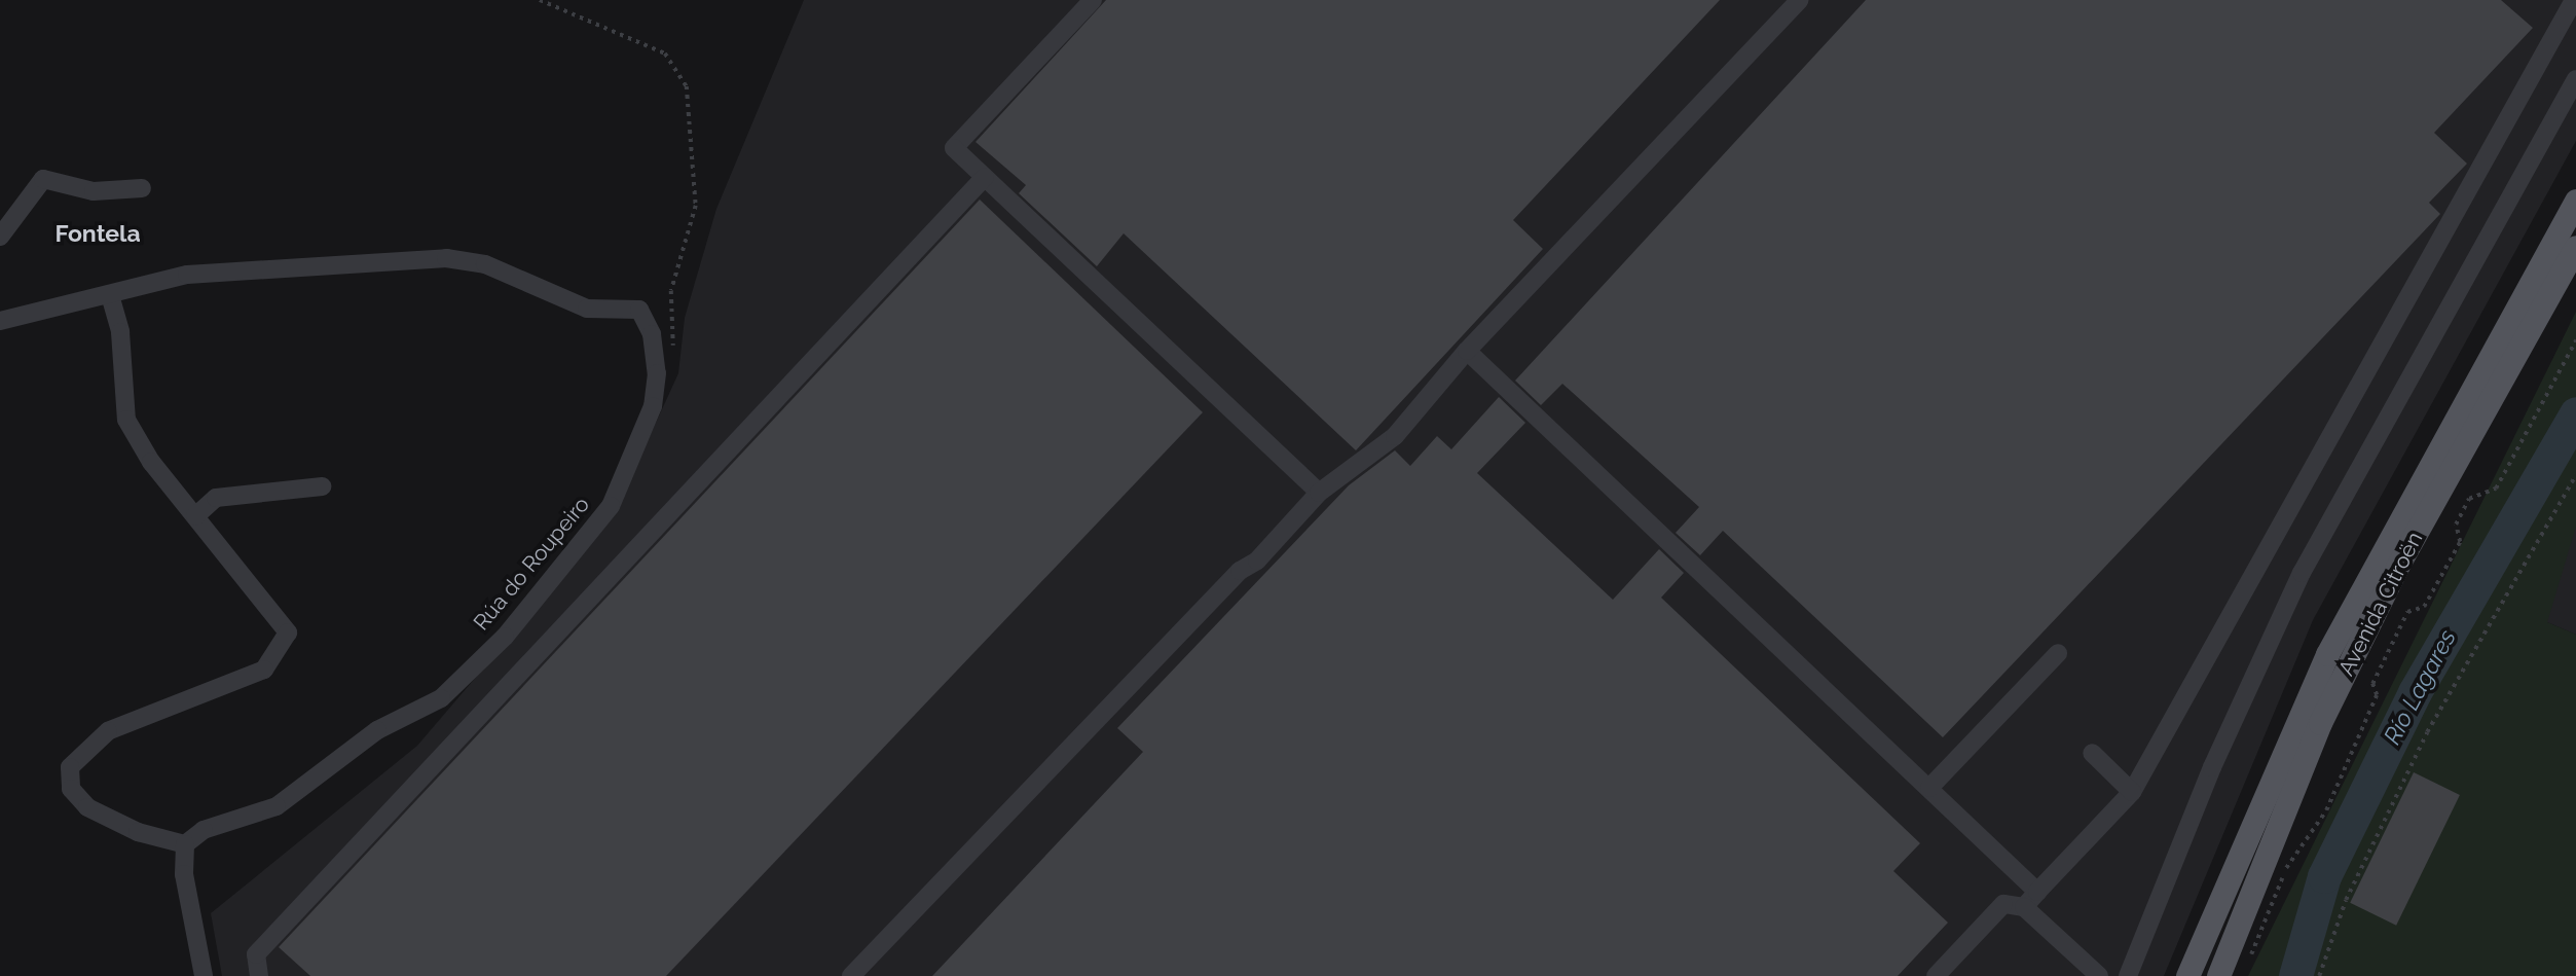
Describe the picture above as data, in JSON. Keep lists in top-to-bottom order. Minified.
{"streets":{"main road":["Avenida Citroën"],"street":["Rúa do Roupeiro"]},"districts":["Fontela"],"water":["Río Lagares"]}
